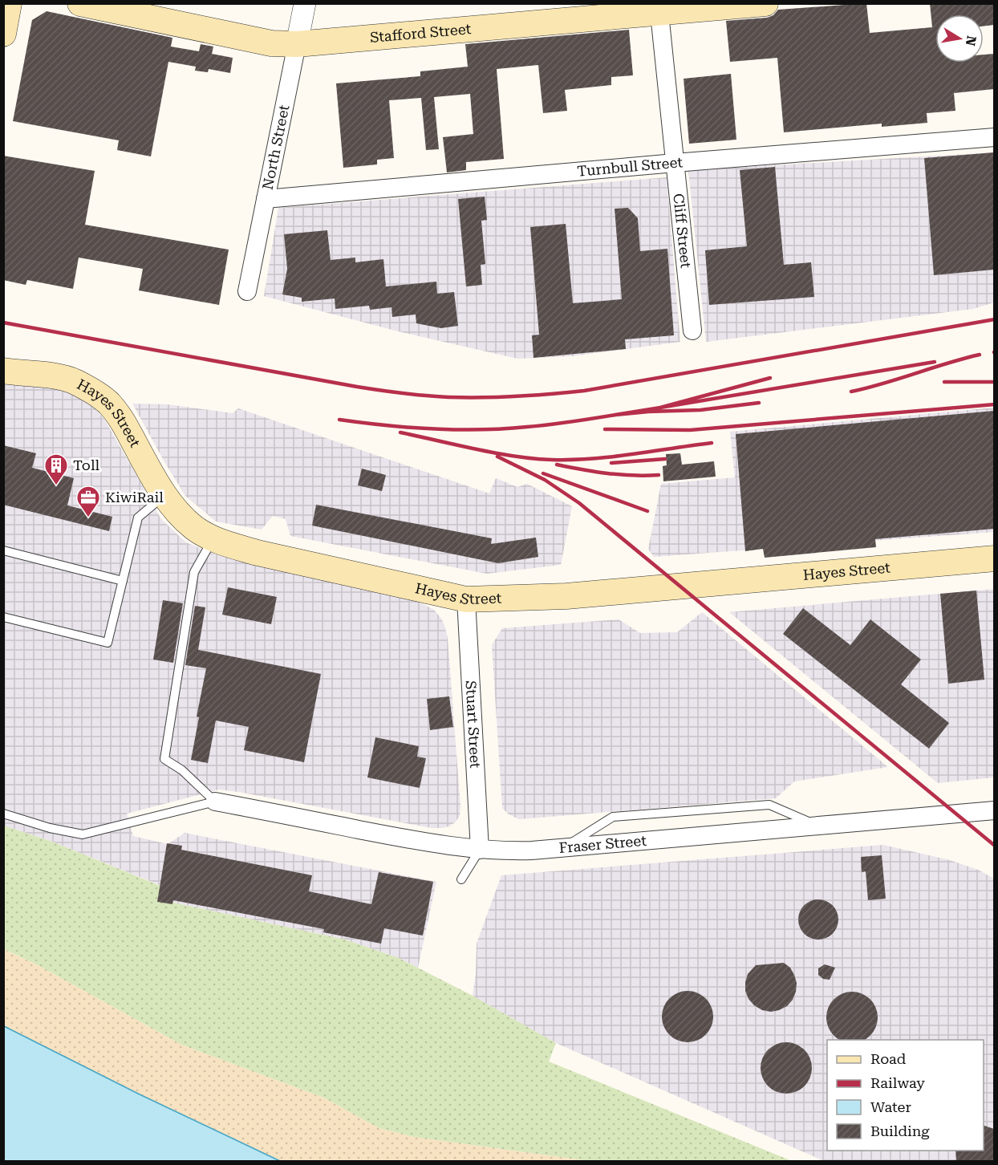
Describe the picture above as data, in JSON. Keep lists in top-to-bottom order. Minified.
{"streets":{"main road":["Stafford Street","Hayes Street"],"street":["North Street","Turnbull Street","Cliff Street","Stuart Street","Fraser Street"]},"crossings":[["Stafford Street","North Street"],["Stafford Street","Cliff Street"],["North Street","Turnbull Street"],["Turnbull Street","Cliff Street"],["Hayes Street","Stuart Street"],["Stuart Street","Fraser Street"]],"places":{"building":["Toll"],"office":["KiwiRail"]},"legend":["Road","Railway","Water","Building"],"north":"right"}
